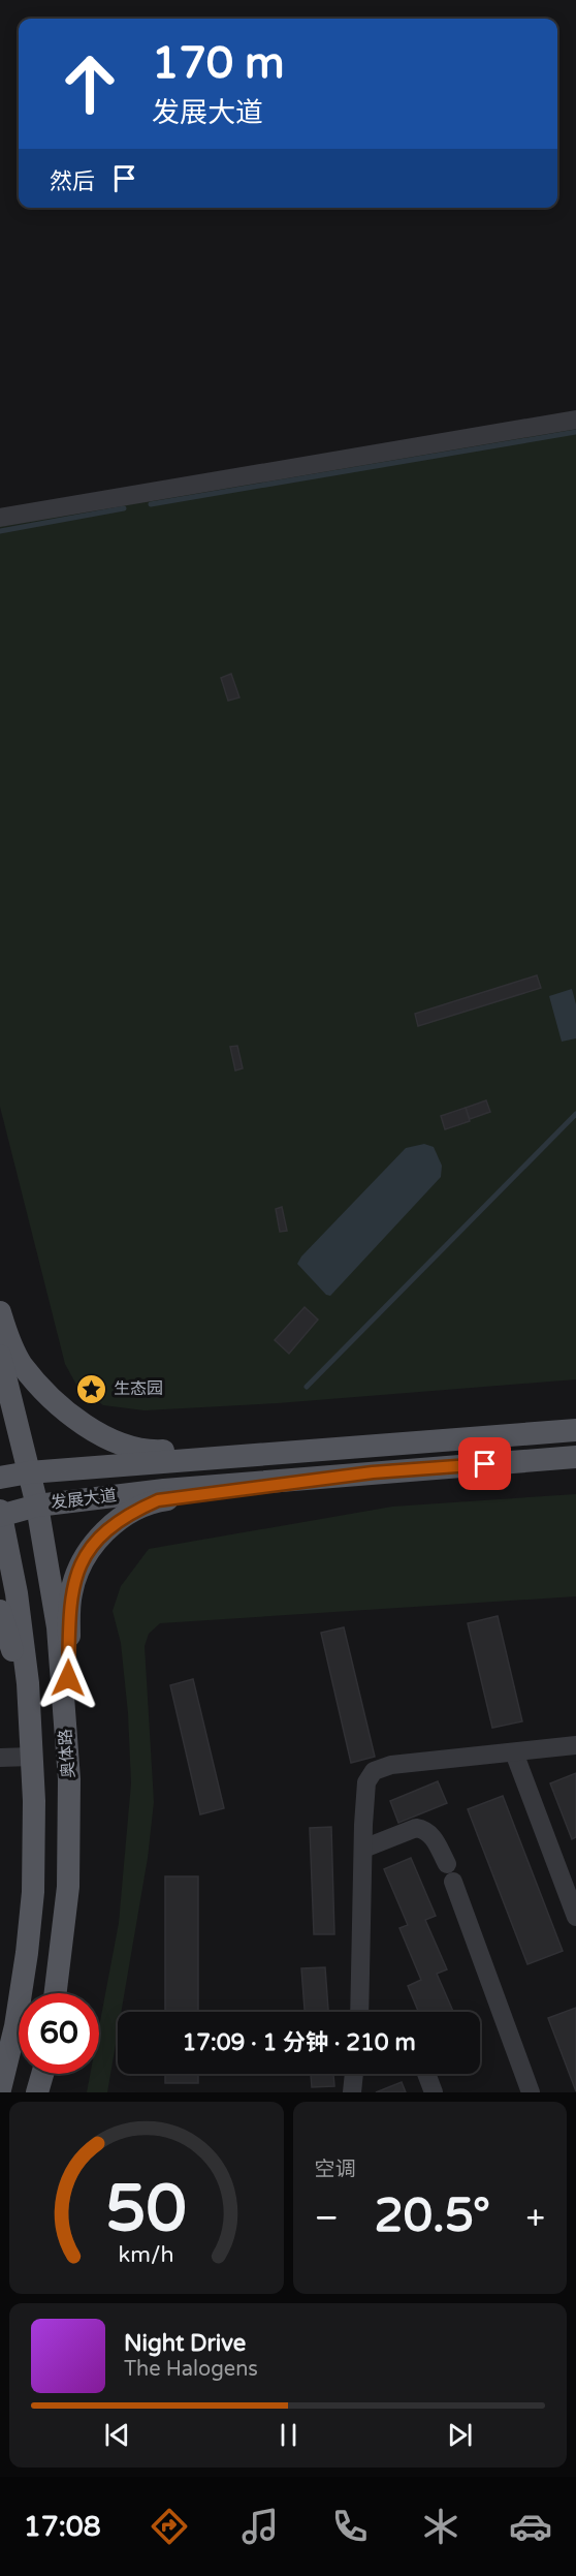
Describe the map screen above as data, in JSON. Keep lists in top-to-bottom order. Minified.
{"streets":{"main road":["发展大道","奥体路"]},"crossings":[["发展大道","奥体路"]],"places":{"place":["生态园"]},"page":{"turn":["170 m","发展大道"],"then":"然后","limit":"60","trip":"17:09 · 1 分钟 · 210 m","tile":"空调","heat":["−","20.5°","+"],"song":["Night Drive","The Halogens"],"tabs":"17:08","gauge":["50","km/h"]}}
